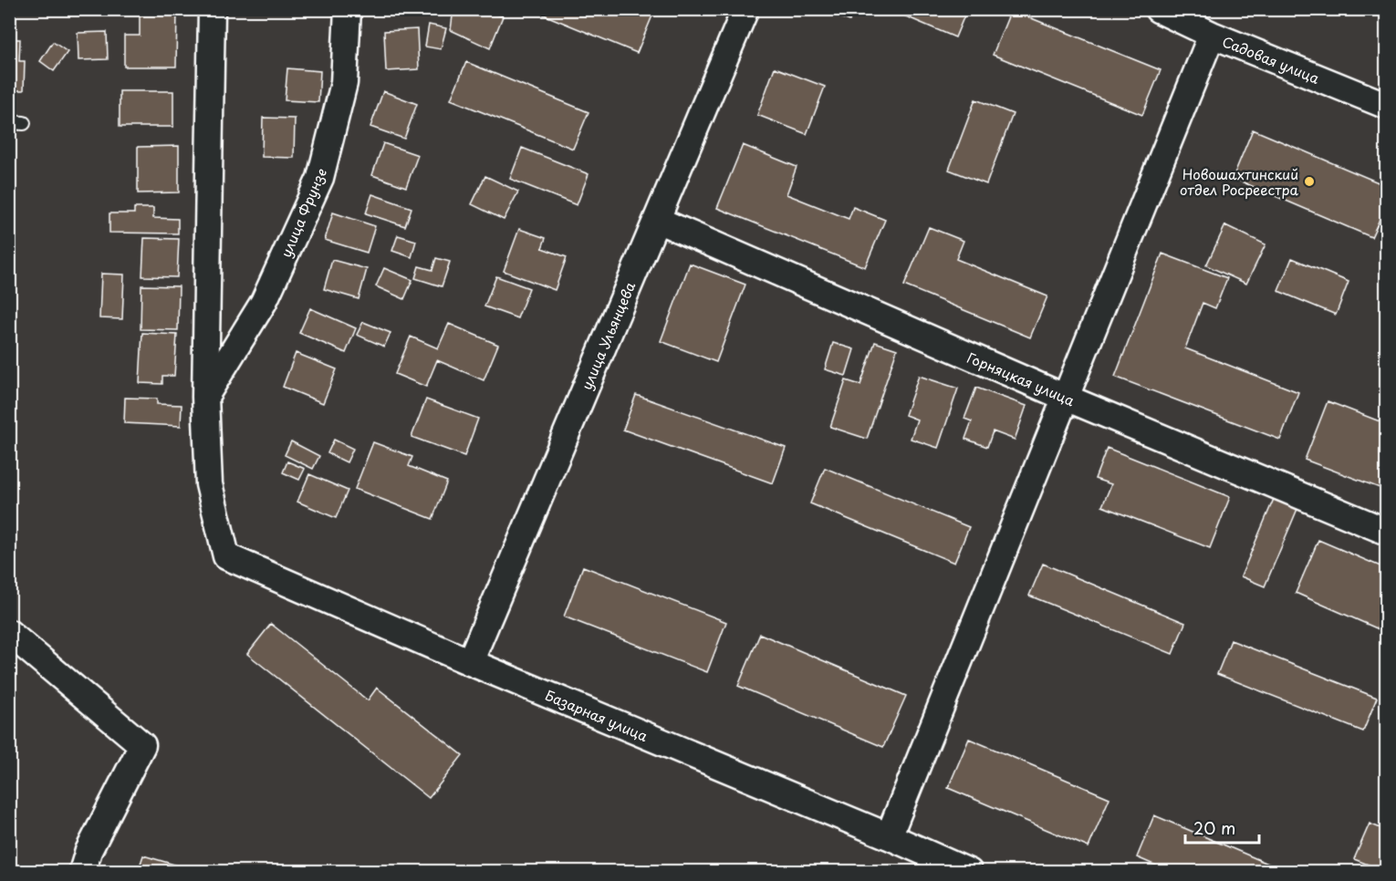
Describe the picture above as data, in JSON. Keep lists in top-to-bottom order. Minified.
{"streets":{"street":["Садовая улица","улица Фрунзе","улица Ульянцева","Горняцкая улица","Базарная улица"]},"crossings":[["улица Фрунзе","Базарная улица"],["улица Ульянцева","Горняцкая улица"],["улица Ульянцева","Базарная улица"]],"places":["Новошахтинский отдел Росреестра"],"scale_bar":"20 m"}
